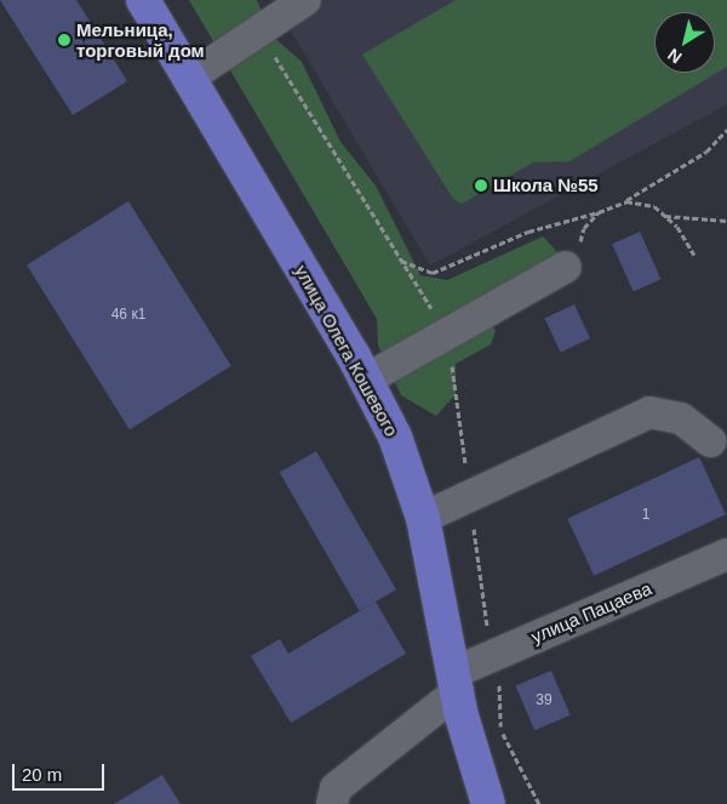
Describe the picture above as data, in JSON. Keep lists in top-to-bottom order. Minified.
{"streets":{"main road":["улица Олега Кошевого"],"street":["улица Пацаева"]},"crossings":[["улица Олега Кошевого","улица Пацаева"]],"places":["Мельница, торговый дом","Школа №55"],"house_numbers":["46 к1","1","39"],"scale_bar":"20 m","north":"bottom left"}
